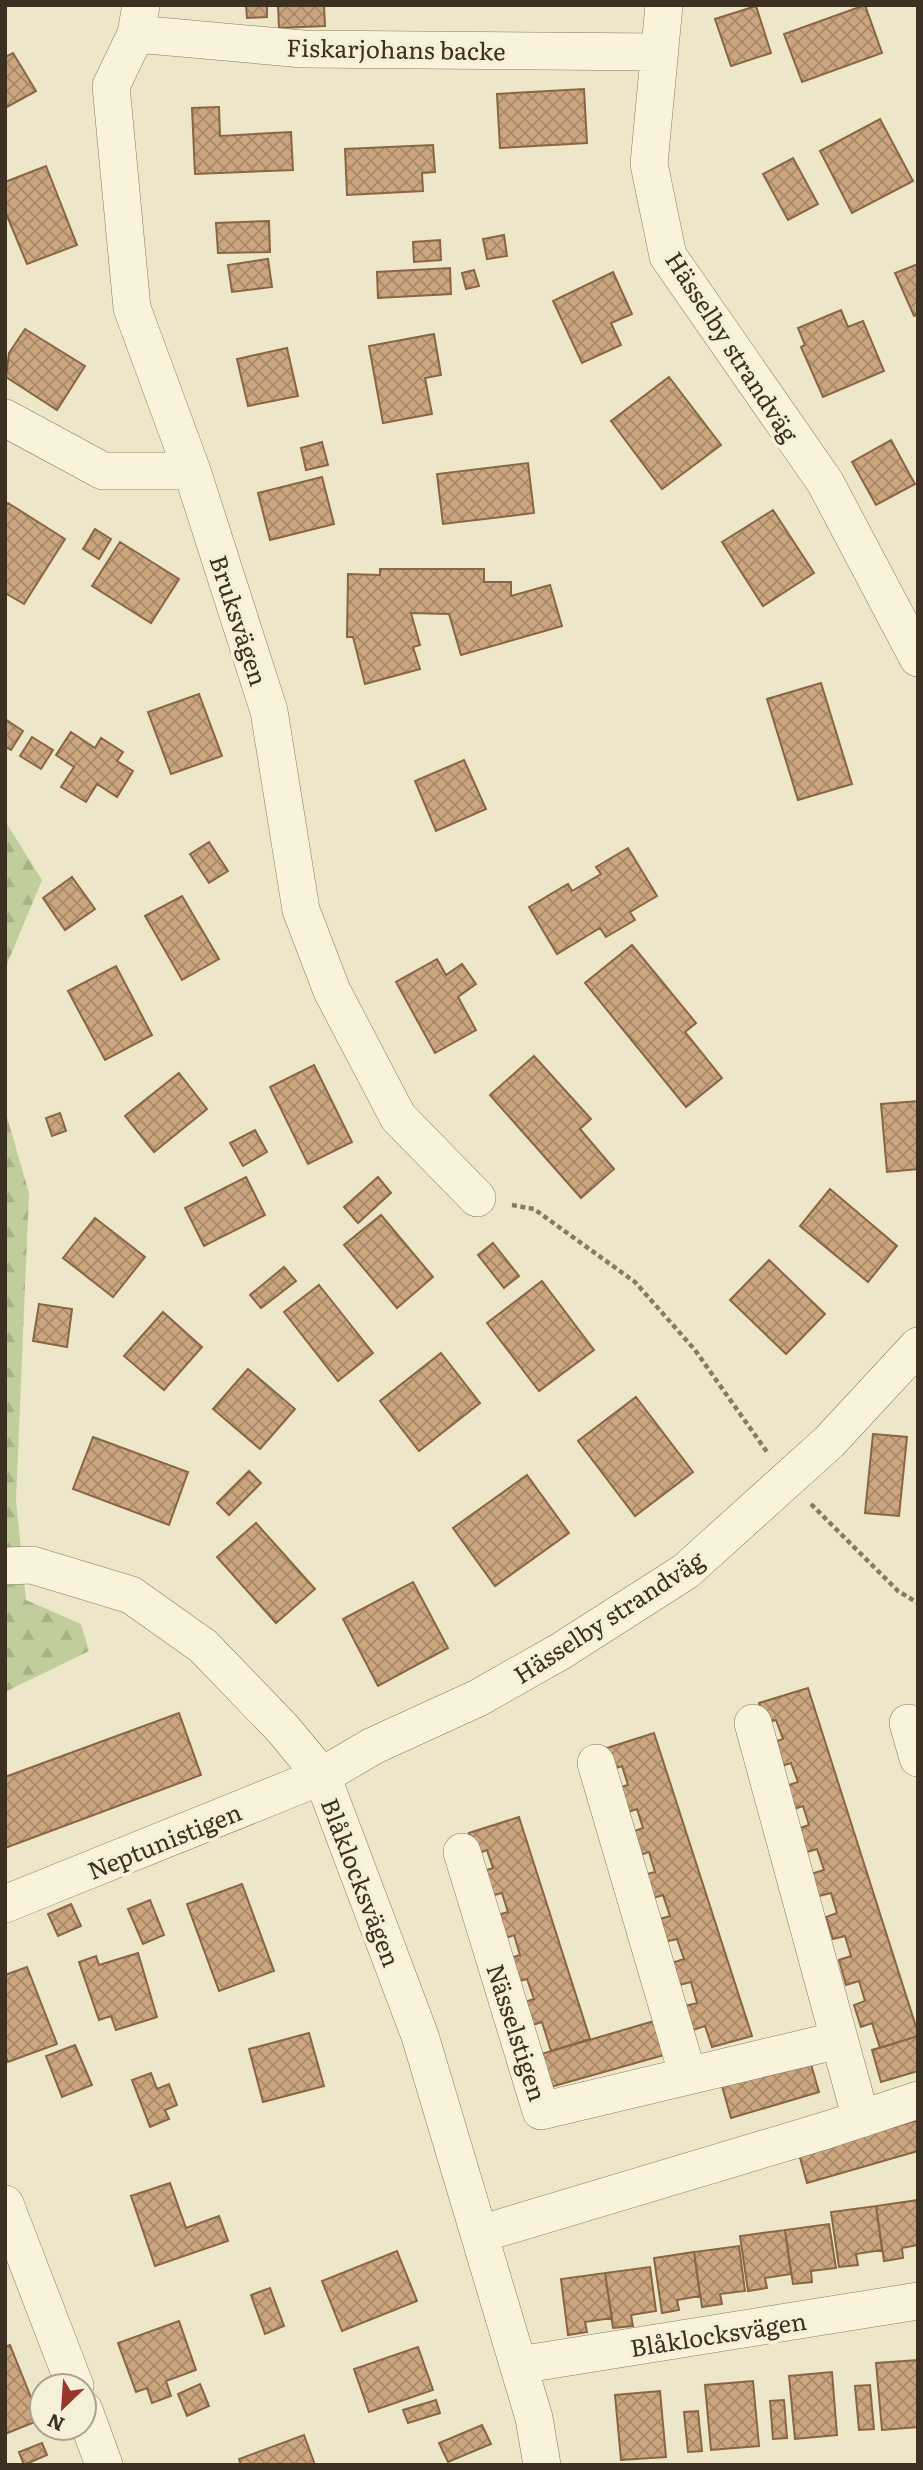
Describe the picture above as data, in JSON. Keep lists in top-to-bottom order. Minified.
{"streets":{"street":["Fiskarjohans backe","Hässelby strandväg","Bruksvägen","Neptunistigen","Blåklocksvägen","Nässelstigen"]},"crossings":[["Fiskarjohans backe","Hässelby strandväg"],["Fiskarjohans backe","Bruksvägen"],["Hässelby strandväg","Neptunistigen"],["Hässelby strandväg","Blåklocksvägen"],["Neptunistigen","Blåklocksvägen"]],"north":"bottom left"}
